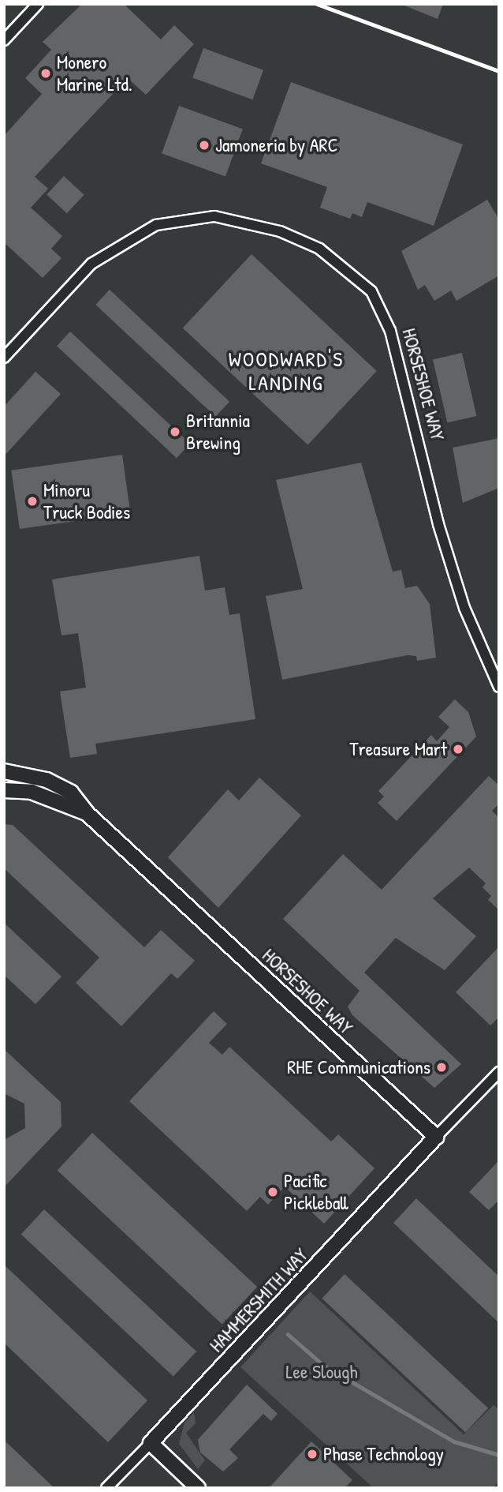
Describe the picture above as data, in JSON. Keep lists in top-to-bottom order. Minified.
{"streets":{"street":["HORSESHOE WAY","HAMMERSMITH WAY"]},"crossings":[["HORSESHOE WAY","HAMMERSMITH WAY"]],"districts":["WOODWARD'S LANDING"],"parks":["Lee Slough"],"places":["Monero Marine Ltd.","Jamoneria by ARC","Britannia Brewing","Minoru Truck Bodies","Treasure Mart","RHE Communications","Pacific Pickleball","Phase Technology"]}
